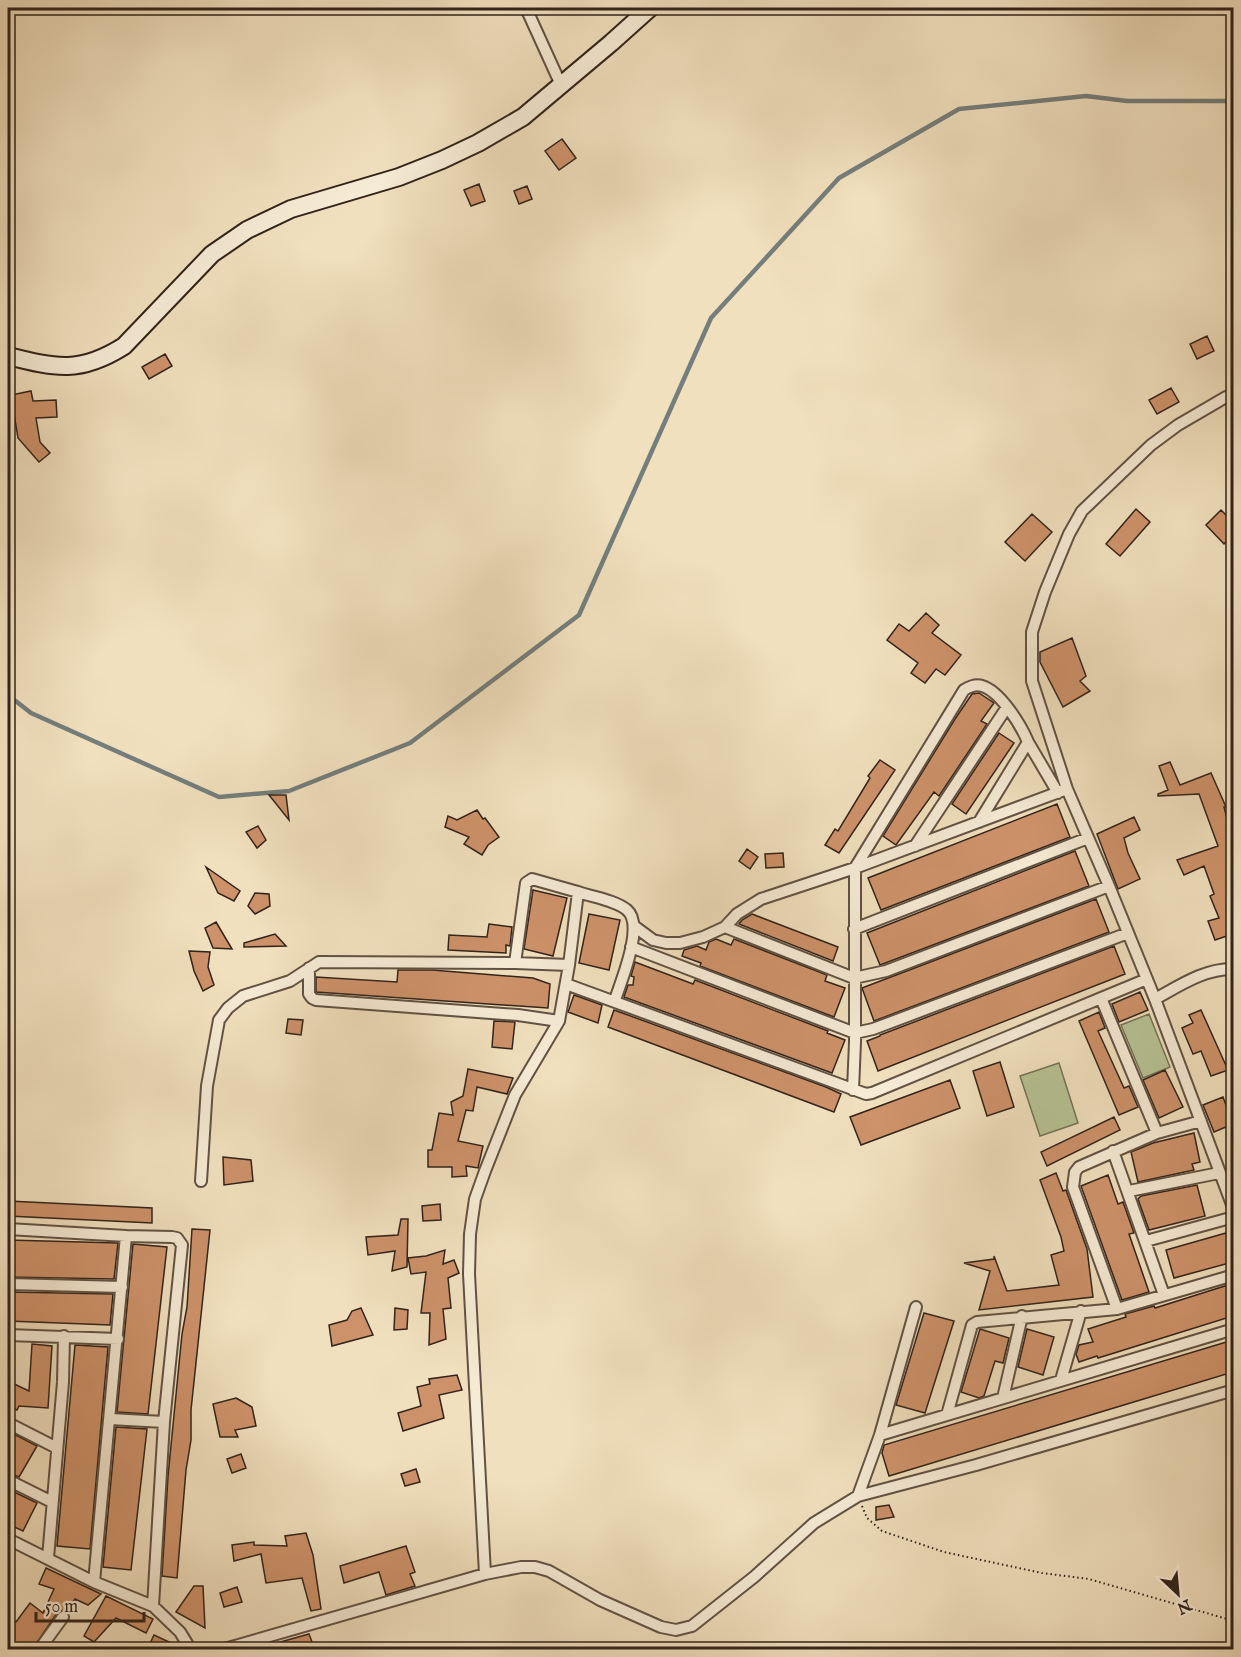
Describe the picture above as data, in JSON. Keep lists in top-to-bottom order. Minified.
{"scale_bar":"50 m","north":"bottom right"}
